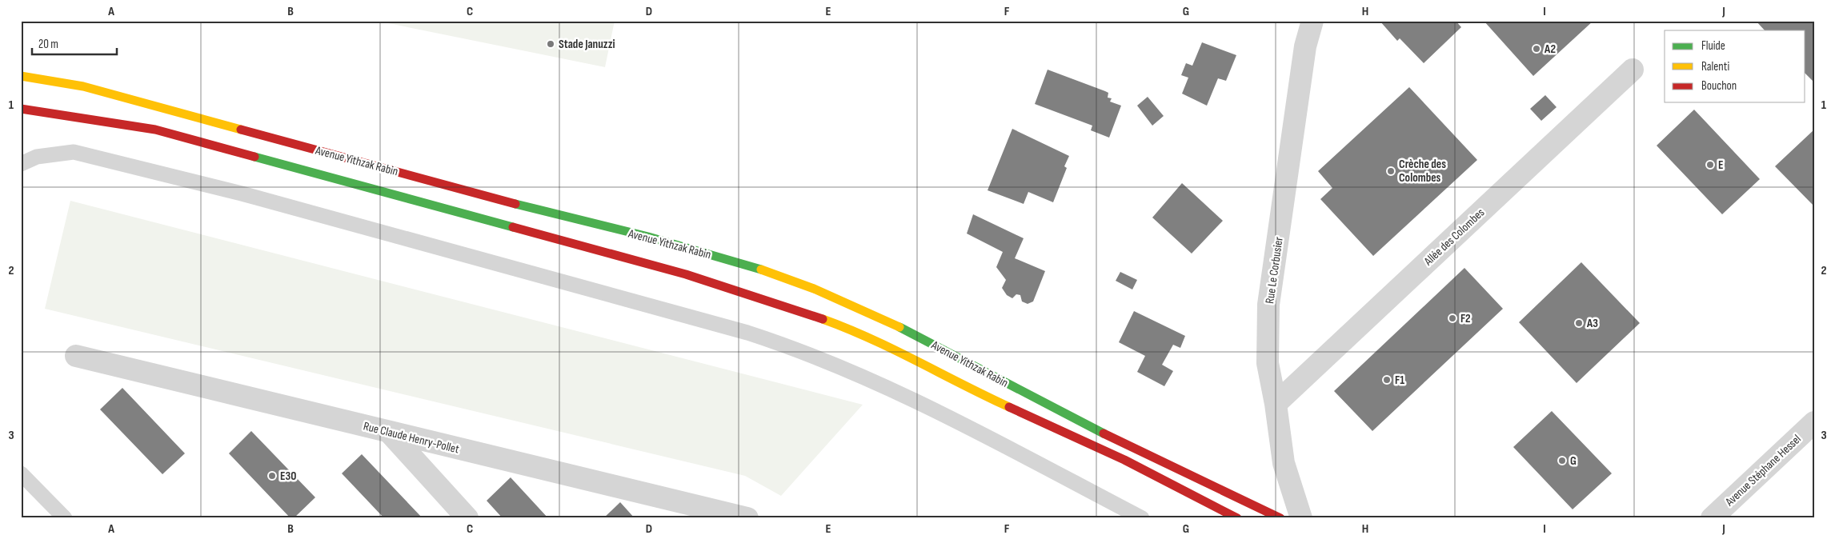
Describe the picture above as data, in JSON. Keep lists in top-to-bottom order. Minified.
{"streets":{"main road":["Avenue Yithzak Rabin"],"street":["Allée des Colombes","Rue Le Corbusier","Rue Claude Henry-Pollet","Avenue Stéphane Hessel"]},"crossings":[["Allée des Colombes","Rue Le Corbusier"]],"places":["Stade Januzzi","A2","E","Crèche des Colombes","F2","A3","F1","G","E30"],"legend":["Fluide","Ralenti","Bouchon"],"scale_bar":"20 m","grid":{"columns":["A","B","C","D","E","F","G","H","I","J"],"rows":["1","2","3"]}}
